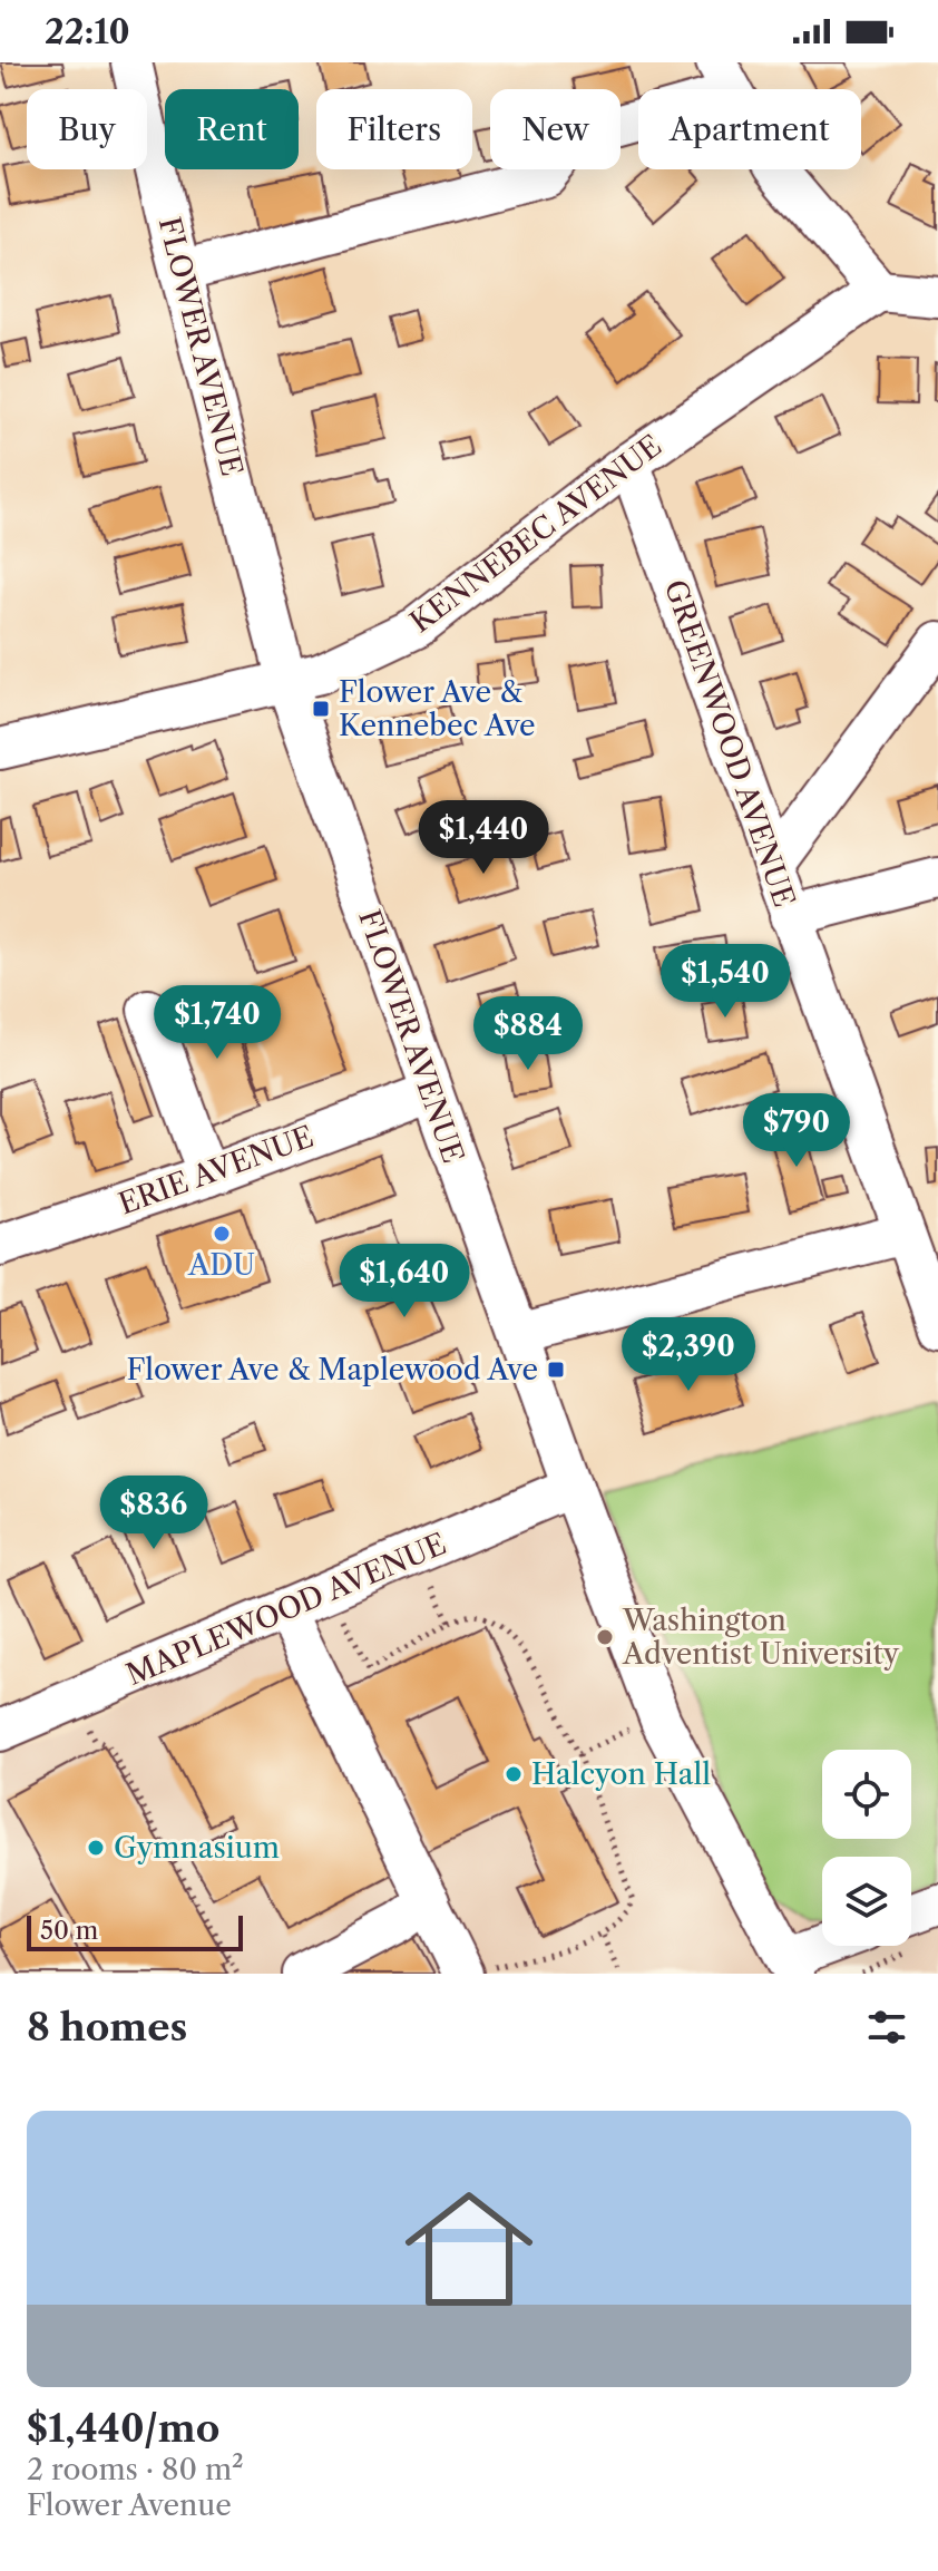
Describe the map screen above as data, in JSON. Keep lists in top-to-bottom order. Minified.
{"streets":{"street":["FLOWER AVENUE","KENNEBEC AVENUE","GREENWOOD AVENUE","ERIE AVENUE","MAPLEWOOD AVENUE"]},"crossings":[["FLOWER AVENUE","KENNEBEC AVENUE"],["FLOWER AVENUE","ERIE AVENUE"],["FLOWER AVENUE","MAPLEWOOD AVENUE"],["KENNEBEC AVENUE","GREENWOOD AVENUE"]],"places":{"transit":["Flower Ave & Kennebec Ave","Flower Ave & Maplewood Ave"],"other":["ADU","Washington Adventist University","Halcyon Hall","Gymnasium"]},"scale_bar":"50 m","page":{"status":"22:10","chip":["Buy","Rent","Filters","New","Apartment"],"price":["$1,440","$1,540","$1,740","$884","$790","$1,640","$2,390","$836"],"scale":"50 m","heading":"8 homes","list":[{"name":"$1,440/mo","note":"2 rooms · 80 m² · Flower Avenue"}]}}
